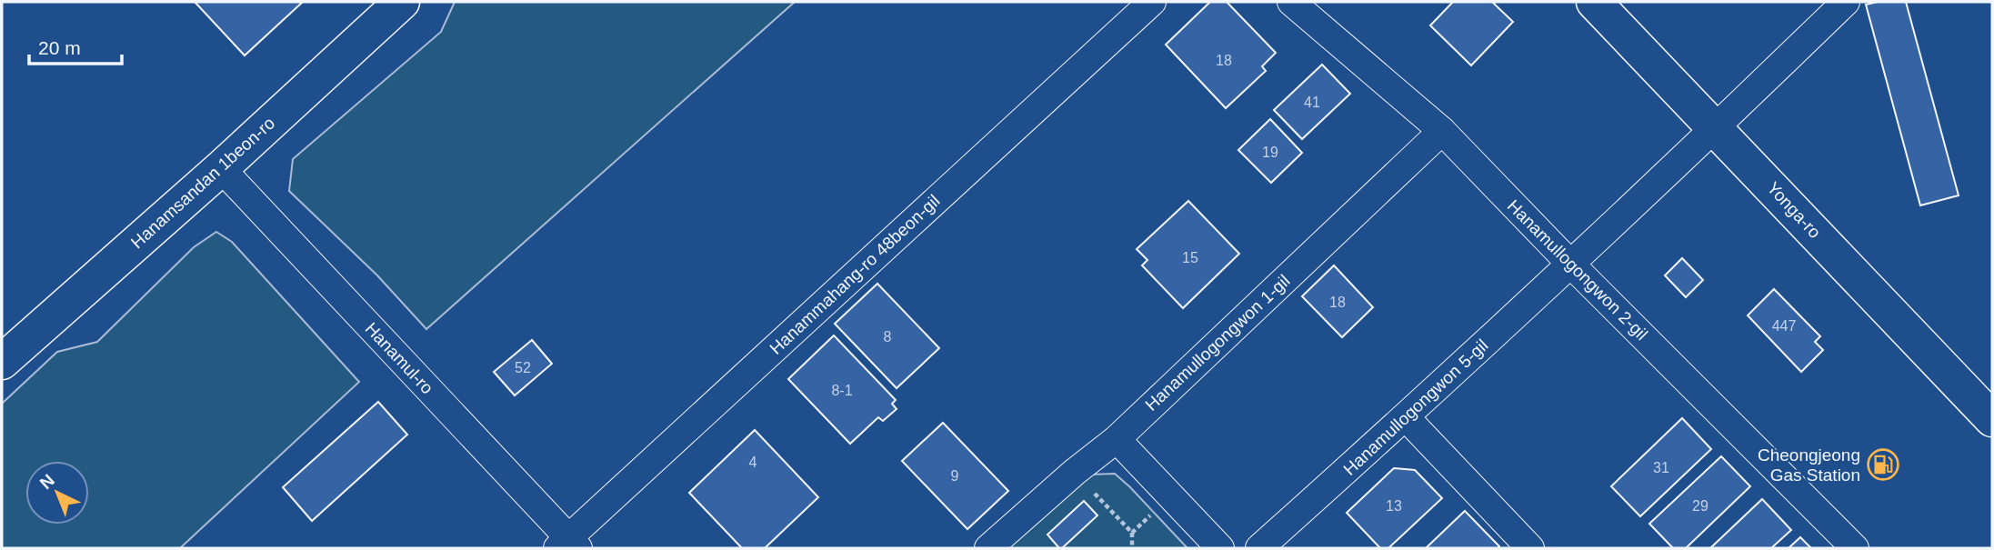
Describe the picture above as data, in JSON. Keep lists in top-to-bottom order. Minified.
{"streets":{"street":["Hanamsandan 1beon-ro","Yonga-ro","Hanamullogongwon 2-gil","Hanammahang-ro 48beon-gil","Hanamullogongwon 1-gil","Hanamul-ro","Hanamullogongwon 5-gil"]},"crossings":[["Hanamsandan 1beon-ro","Hanamul-ro"],["Yonga-ro","Hanamullogongwon 5-gil"],["Hanamullogongwon 2-gil","Hanamullogongwon 1-gil"],["Hanamullogongwon 2-gil","Hanamullogongwon 5-gil"],["Hanammahang-ro 48beon-gil","Hanamul-ro"]],"places":{"fuel station":["Cheongjeong Gas Station"]},"house_numbers":["18","41","19","15","18","447","8","52","8-1","4","31","9","13","29"],"scale_bar":"20 m","north":"top left"}
